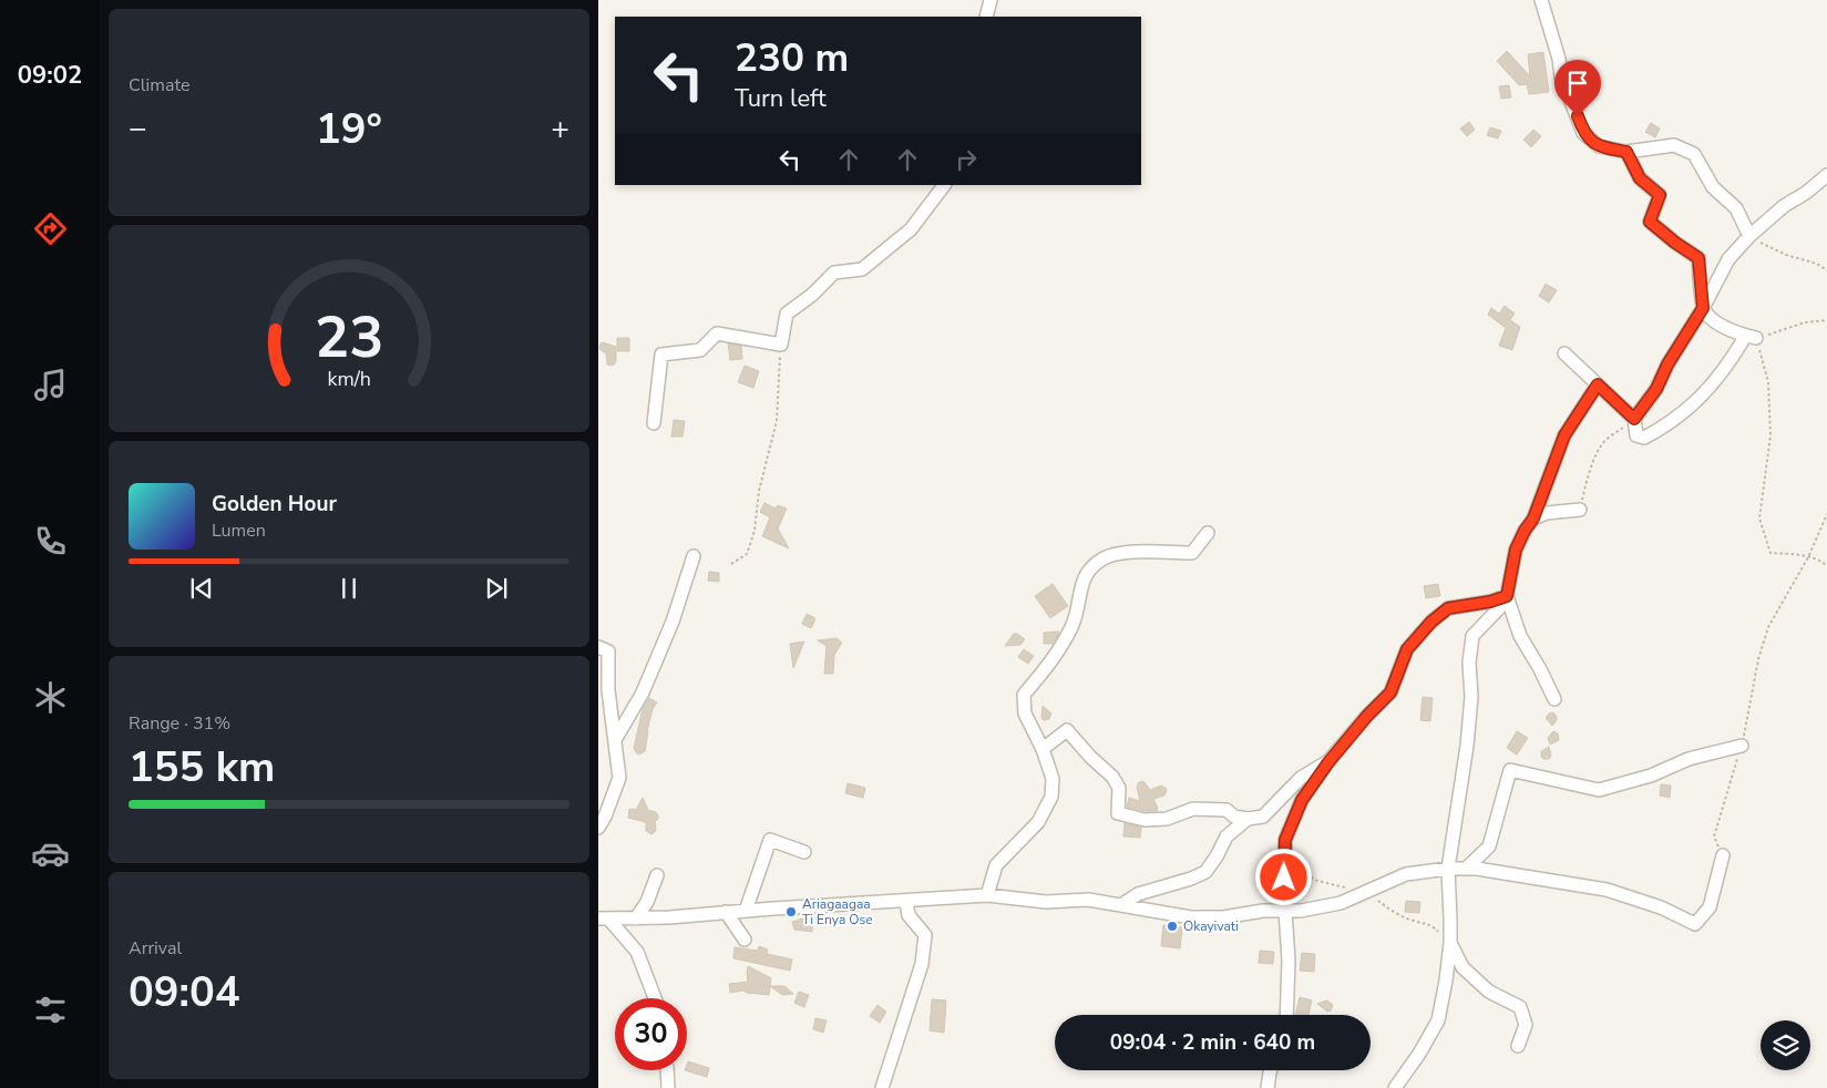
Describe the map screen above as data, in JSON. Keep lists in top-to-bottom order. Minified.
{"places":["Ariagaagaa Ti Enya Ose","Okayivati"],"page":{"tabs":"09:02","tile":["Climate",["Range · 31%","155 km"],["Arrival","09:04"]],"turn":["230 m","Turn left"],"heat":["−","19°","+"],"song":["Golden Hour","Lumen"],"limit":"30","trip":"09:04 · 2 min · 640 m","gauge":["23","km/h"]}}
